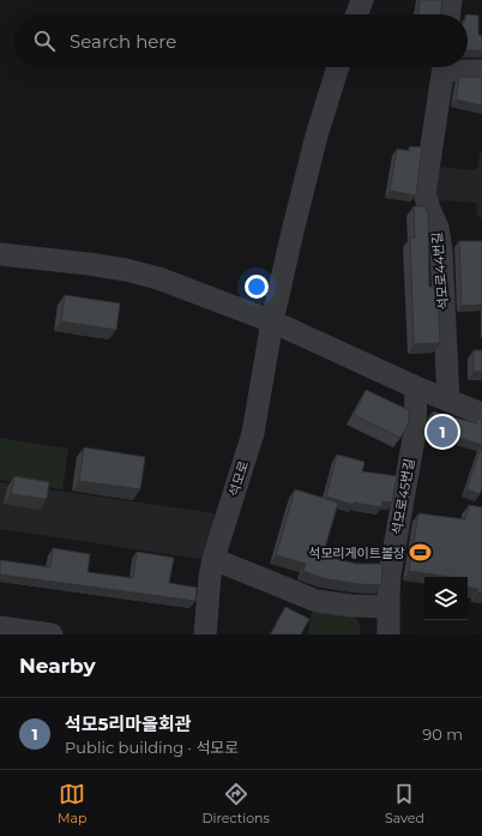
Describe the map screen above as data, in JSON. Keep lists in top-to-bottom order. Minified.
{"streets":{"street":["석모로44번길","석모로","석모로45번길"]},"places":{"sports":["석모리게이트볼장"]},"page":{"search":"Search here","pins":"1","heading":"Nearby","list":[{"mark":"1","name":"석모5리마을회관","note":"Public building · 석모로","value":"90 m"}],"nav":["Map","Directions","Saved"]}}
